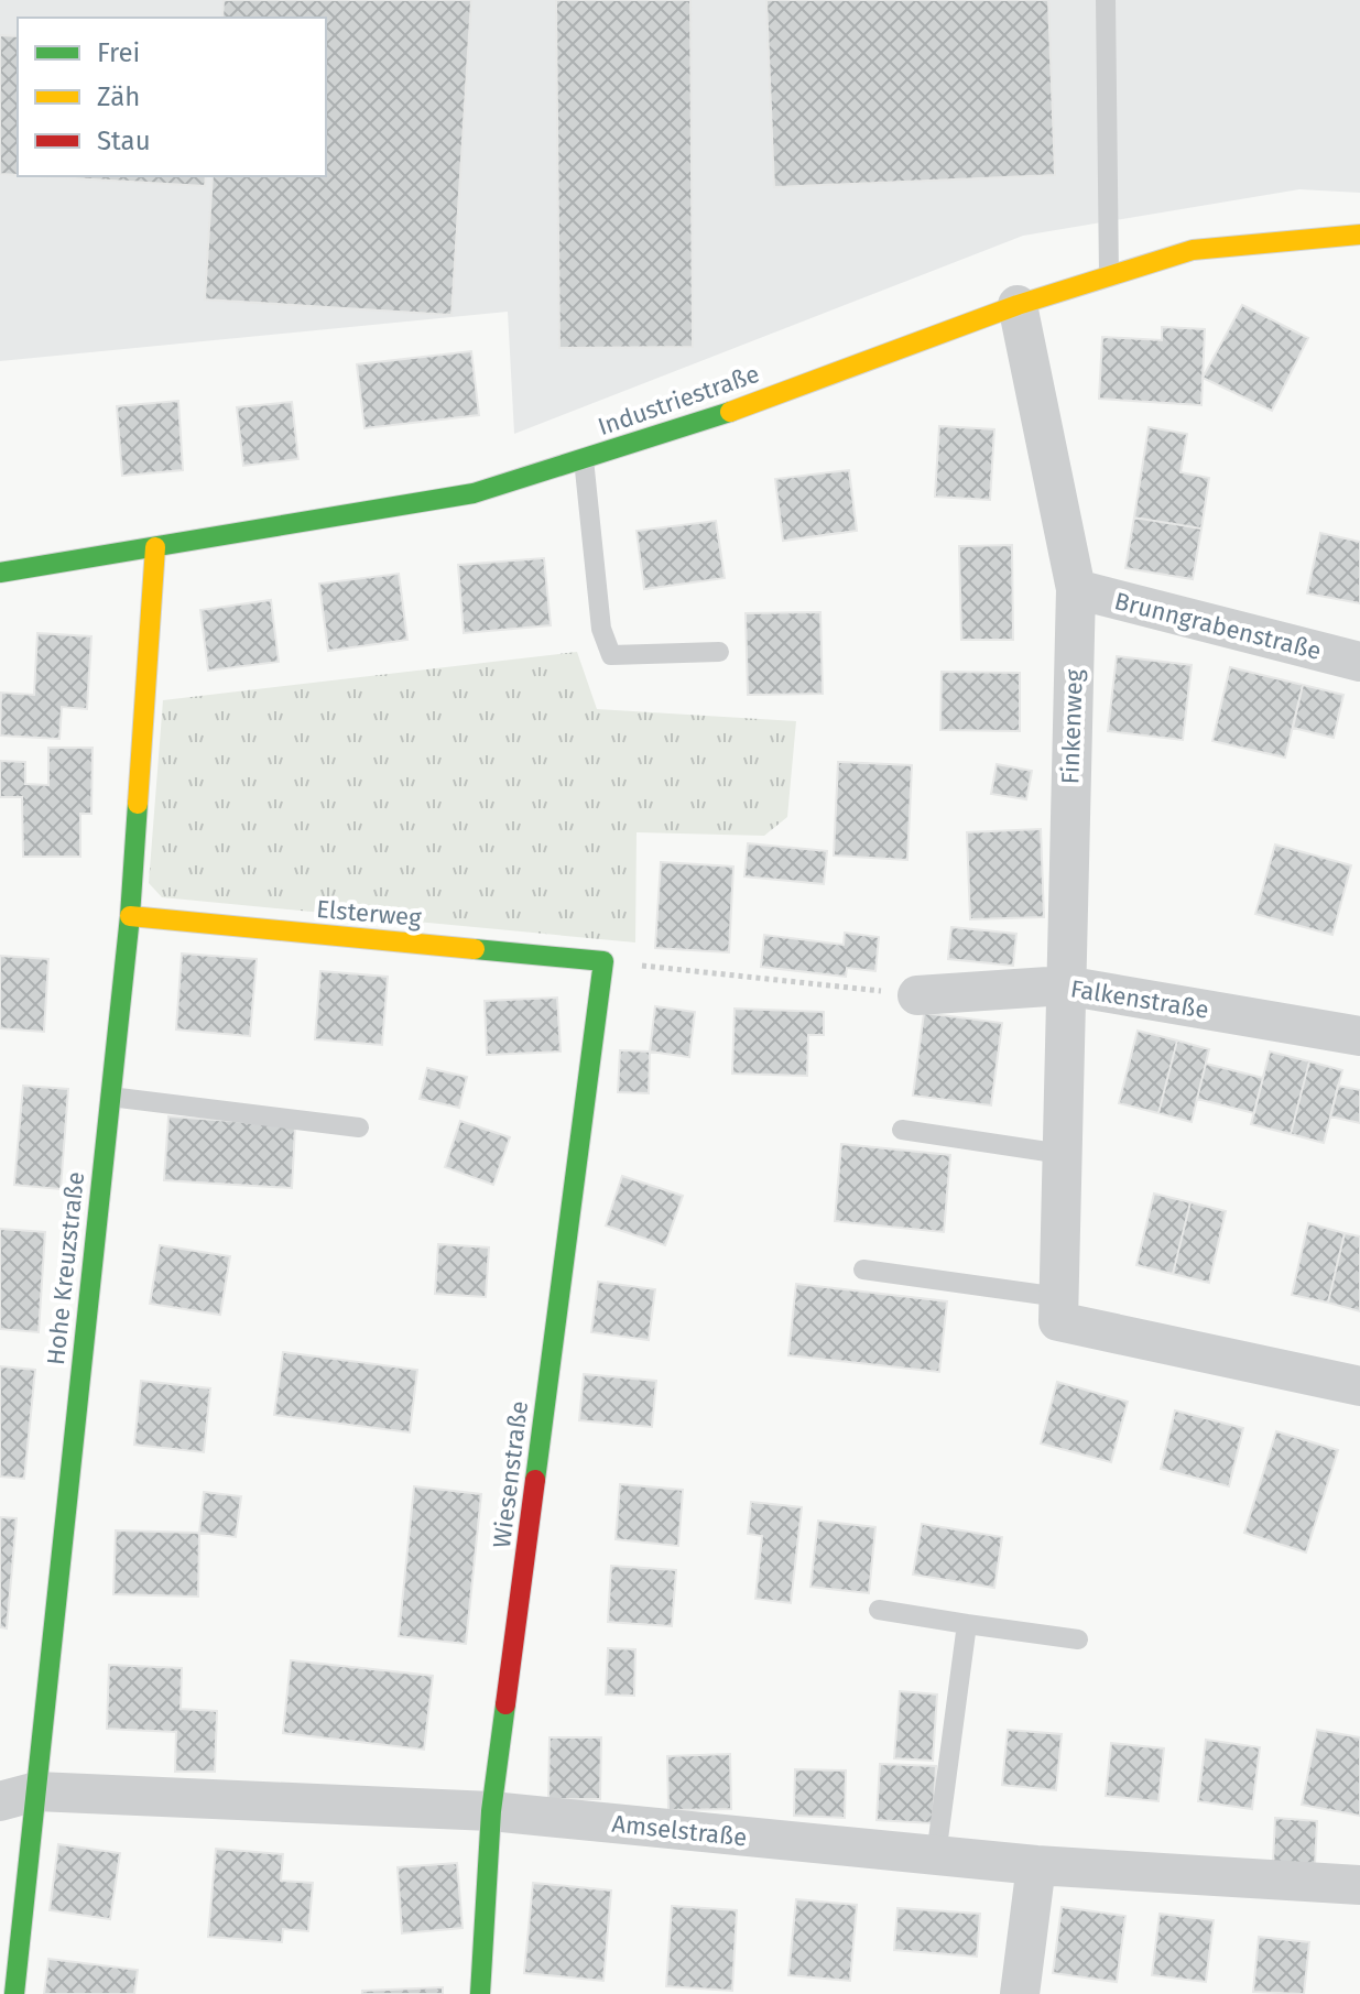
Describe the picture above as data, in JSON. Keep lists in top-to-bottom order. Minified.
{"streets":{"street":["Industriestraße","Brunngrabenstraße","Finkenweg","Elsterweg","Falkenstraße","Hohe Kreuzstraße","Wiesenstraße","Amselstraße"]},"crossings":[["Industriestraße","Finkenweg"],["Industriestraße","Hohe Kreuzstraße"],["Brunngrabenstraße","Finkenweg"],["Finkenweg","Falkenstraße"],["Elsterweg","Hohe Kreuzstraße"],["Elsterweg","Wiesenstraße"],["Hohe Kreuzstraße","Amselstraße"],["Wiesenstraße","Amselstraße"]],"legend":["Frei","Zäh","Stau"]}
